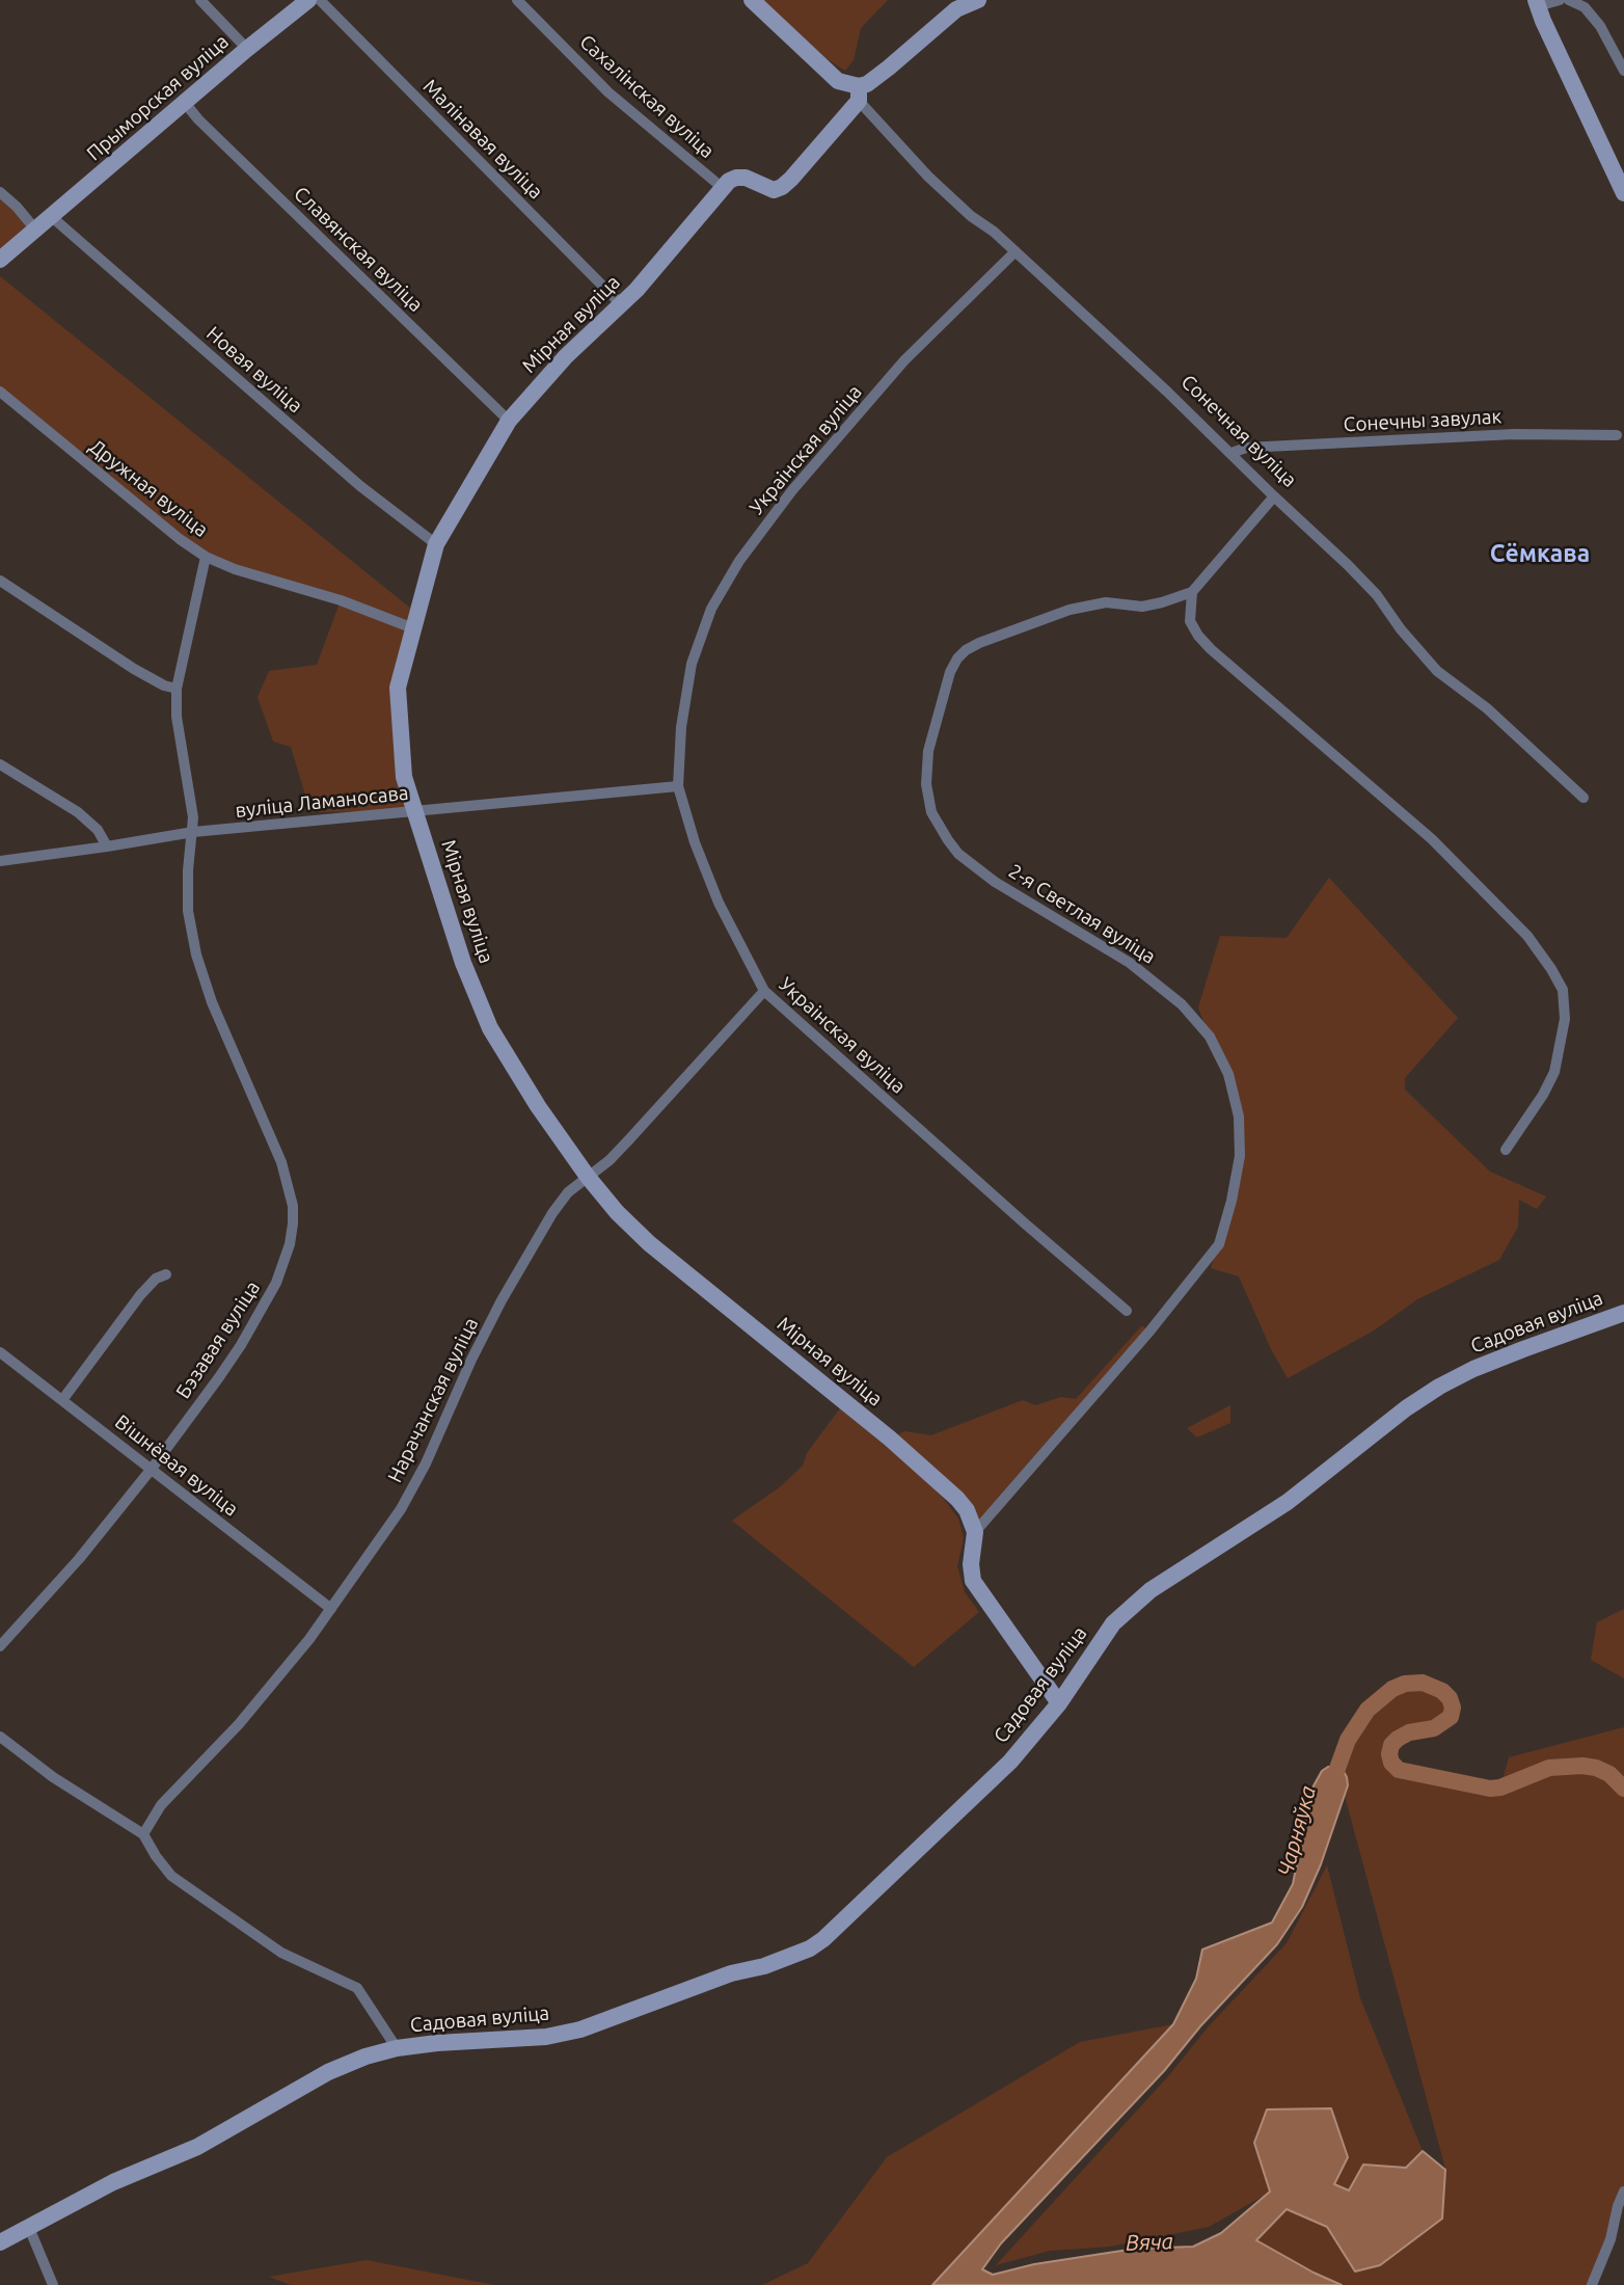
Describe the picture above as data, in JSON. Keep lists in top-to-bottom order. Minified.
{"streets":{"street":["Сахалінская вуліца","Прыморская вуліца","Малінавая вуліца","Славянская вуліца","Мірная вуліца","Новая вуліца","Сонечны завулак","Сонечная вуліца","Украінская вуліца","Дружная вуліца","вуліца Ламаносава","2-я Светлая вуліца","Садовая вуліца","Бэзавая вуліца","Нарачанская вуліца","Вішнёвая вуліца"]},"crossings":[["Сахалінская вуліца","Мірная вуліца"],["Прыморская вуліца","Славянская вуліца"],["Прыморская вуліца","Новая вуліца"],["Малінавая вуліца","Мірная вуліца"],["Славянская вуліца","Мірная вуліца"],["Мірная вуліца","Новая вуліца"],["Мірная вуліца","Дружная вуліца"],["Мірная вуліца","вуліца Ламаносава"],["Мірная вуліца","2-я Светлая вуліца"],["Мірная вуліца","Нарачанская вуліца"],["Сонечны завулак","Сонечная вуліца"],["Сонечная вуліца","Украінская вуліца"],["Украінская вуліца","вуліца Ламаносава"],["Украінская вуліца","Нарачанская вуліца"],["Дружная вуліца","Бэзавая вуліца"],["вуліца Ламаносава","Бэзавая вуліца"],["Садовая вуліца","Нарачанская вуліца"],["Бэзавая вуліца","Вішнёвая вуліца"],["Нарачанская вуліца","Вішнёвая вуліца"]],"districts":["Сёмкава"],"water":["Чарняўка","Вяча"]}
